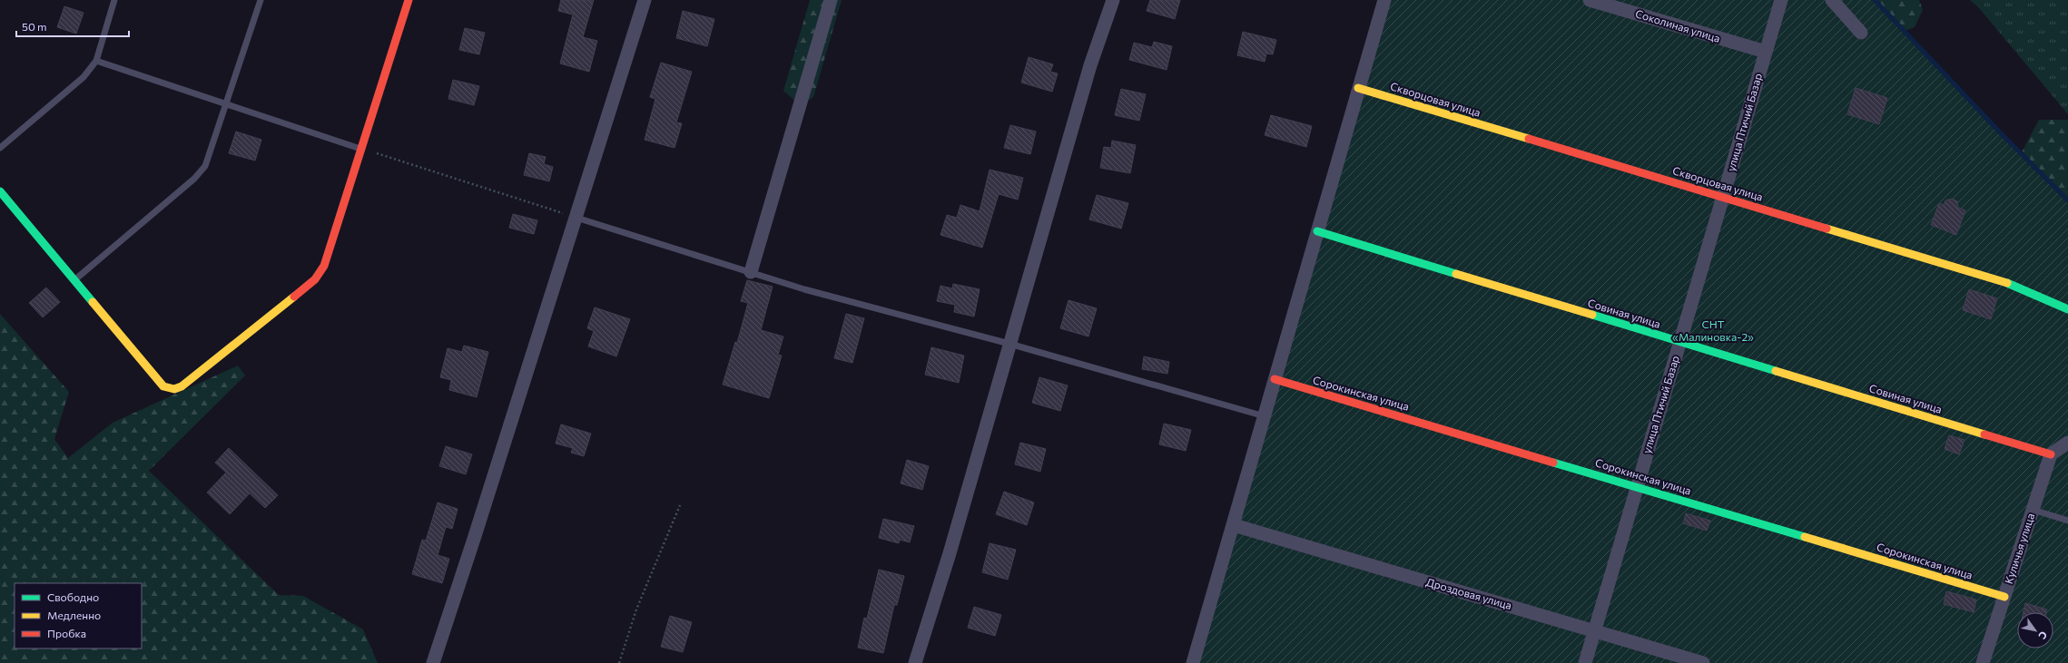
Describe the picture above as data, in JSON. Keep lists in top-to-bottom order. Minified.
{"streets":{"street":["Соколиная улица","Скворцовая улица","улица Птичий Базар","Совиная улица","Сорокинская улица","Куличья улица","Дроздовая улица"]},"crossings":[["Соколиная улица","улица Птичий Базар"],["Скворцовая улица","улица Птичий Базар"],["улица Птичий Базар","Совиная улица"],["улица Птичий Базар","Сорокинская улица"],["улица Птичий Базар","Дроздовая улица"],["Совиная улица","Куличья улица"],["Сорокинская улица","Куличья улица"]],"parks":["СНТ «Малиновка-2»"],"legend":["Свободно","Медленно","Пробка"],"scale_bar":"50 m","north":"bottom right"}
